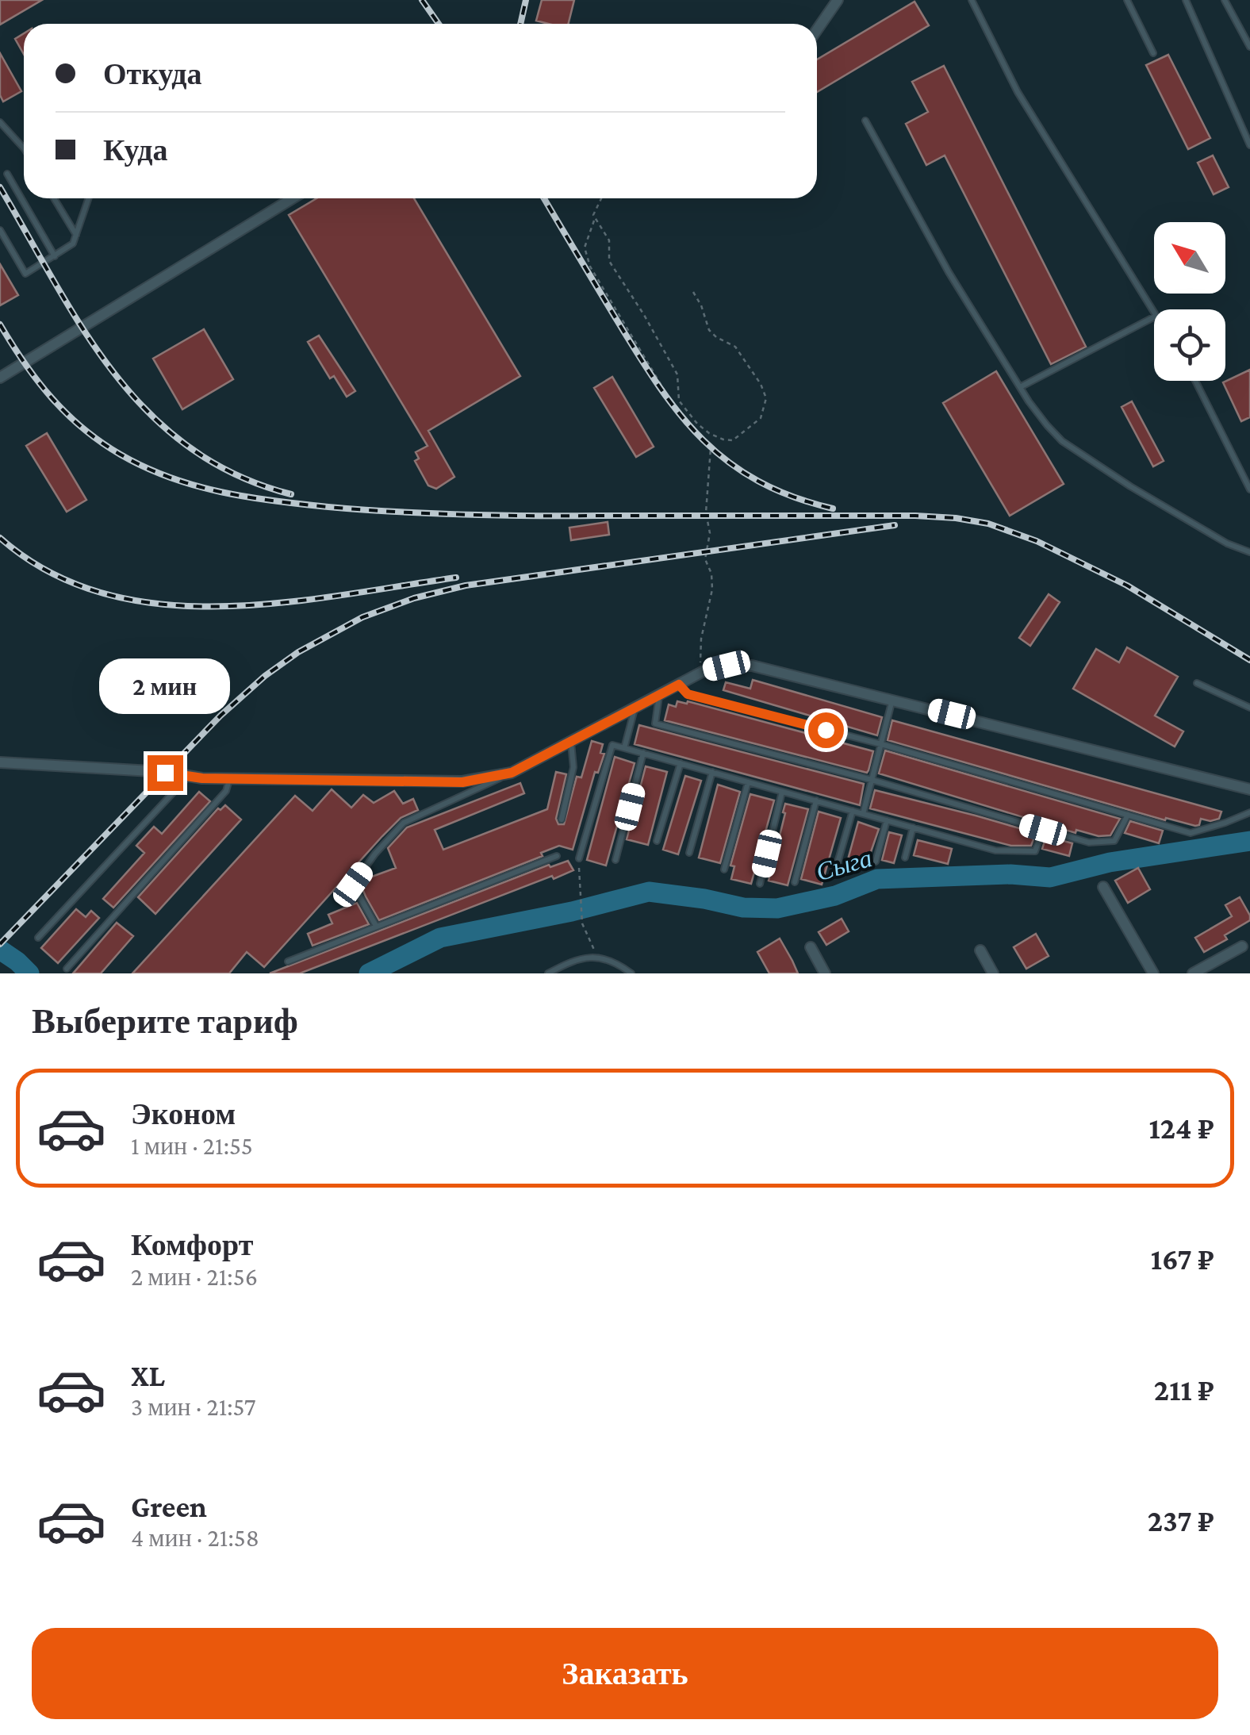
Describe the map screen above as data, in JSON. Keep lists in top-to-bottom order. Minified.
{"water":["Сыга"],"north":"top left","page":{"banner":["Откуда","Куда"],"bubble":"2 мин","heading":"Выберите тариф","list":[{"name":"Эконом","note":"1 мин · 21:55","value":"124 ₽"},{"name":"Комфорт","note":"2 мин · 21:56","value":"167 ₽"},{"name":"XL","note":"3 мин · 21:57","value":"211 ₽"},{"name":"Green","note":"4 мин · 21:58","value":"237 ₽"}],"buttons":"Заказать"}}
